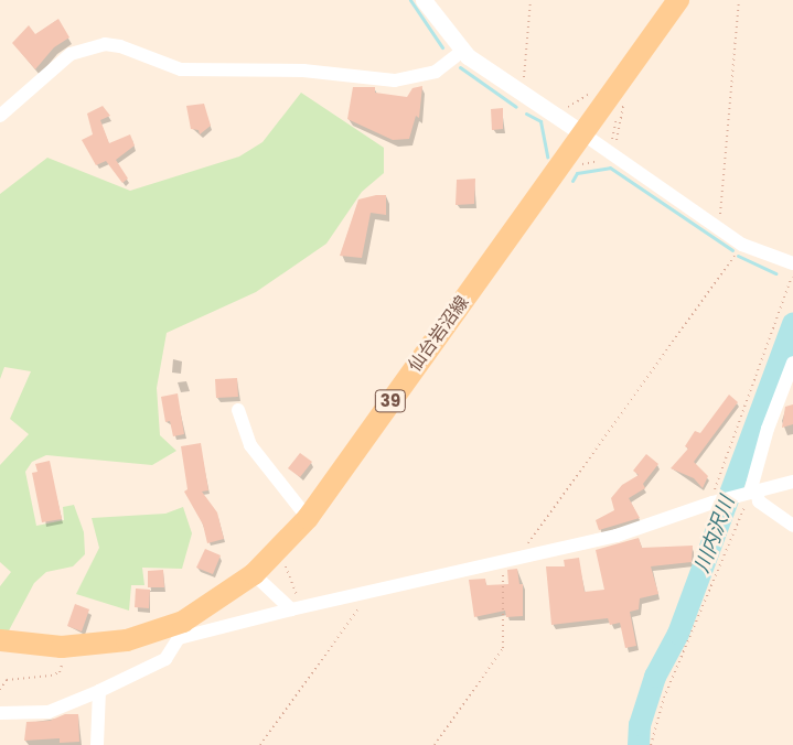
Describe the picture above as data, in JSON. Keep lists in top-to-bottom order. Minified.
{"streets":{"main road":["仙台岩沼線","39"]},"water":["川内沢川"]}
